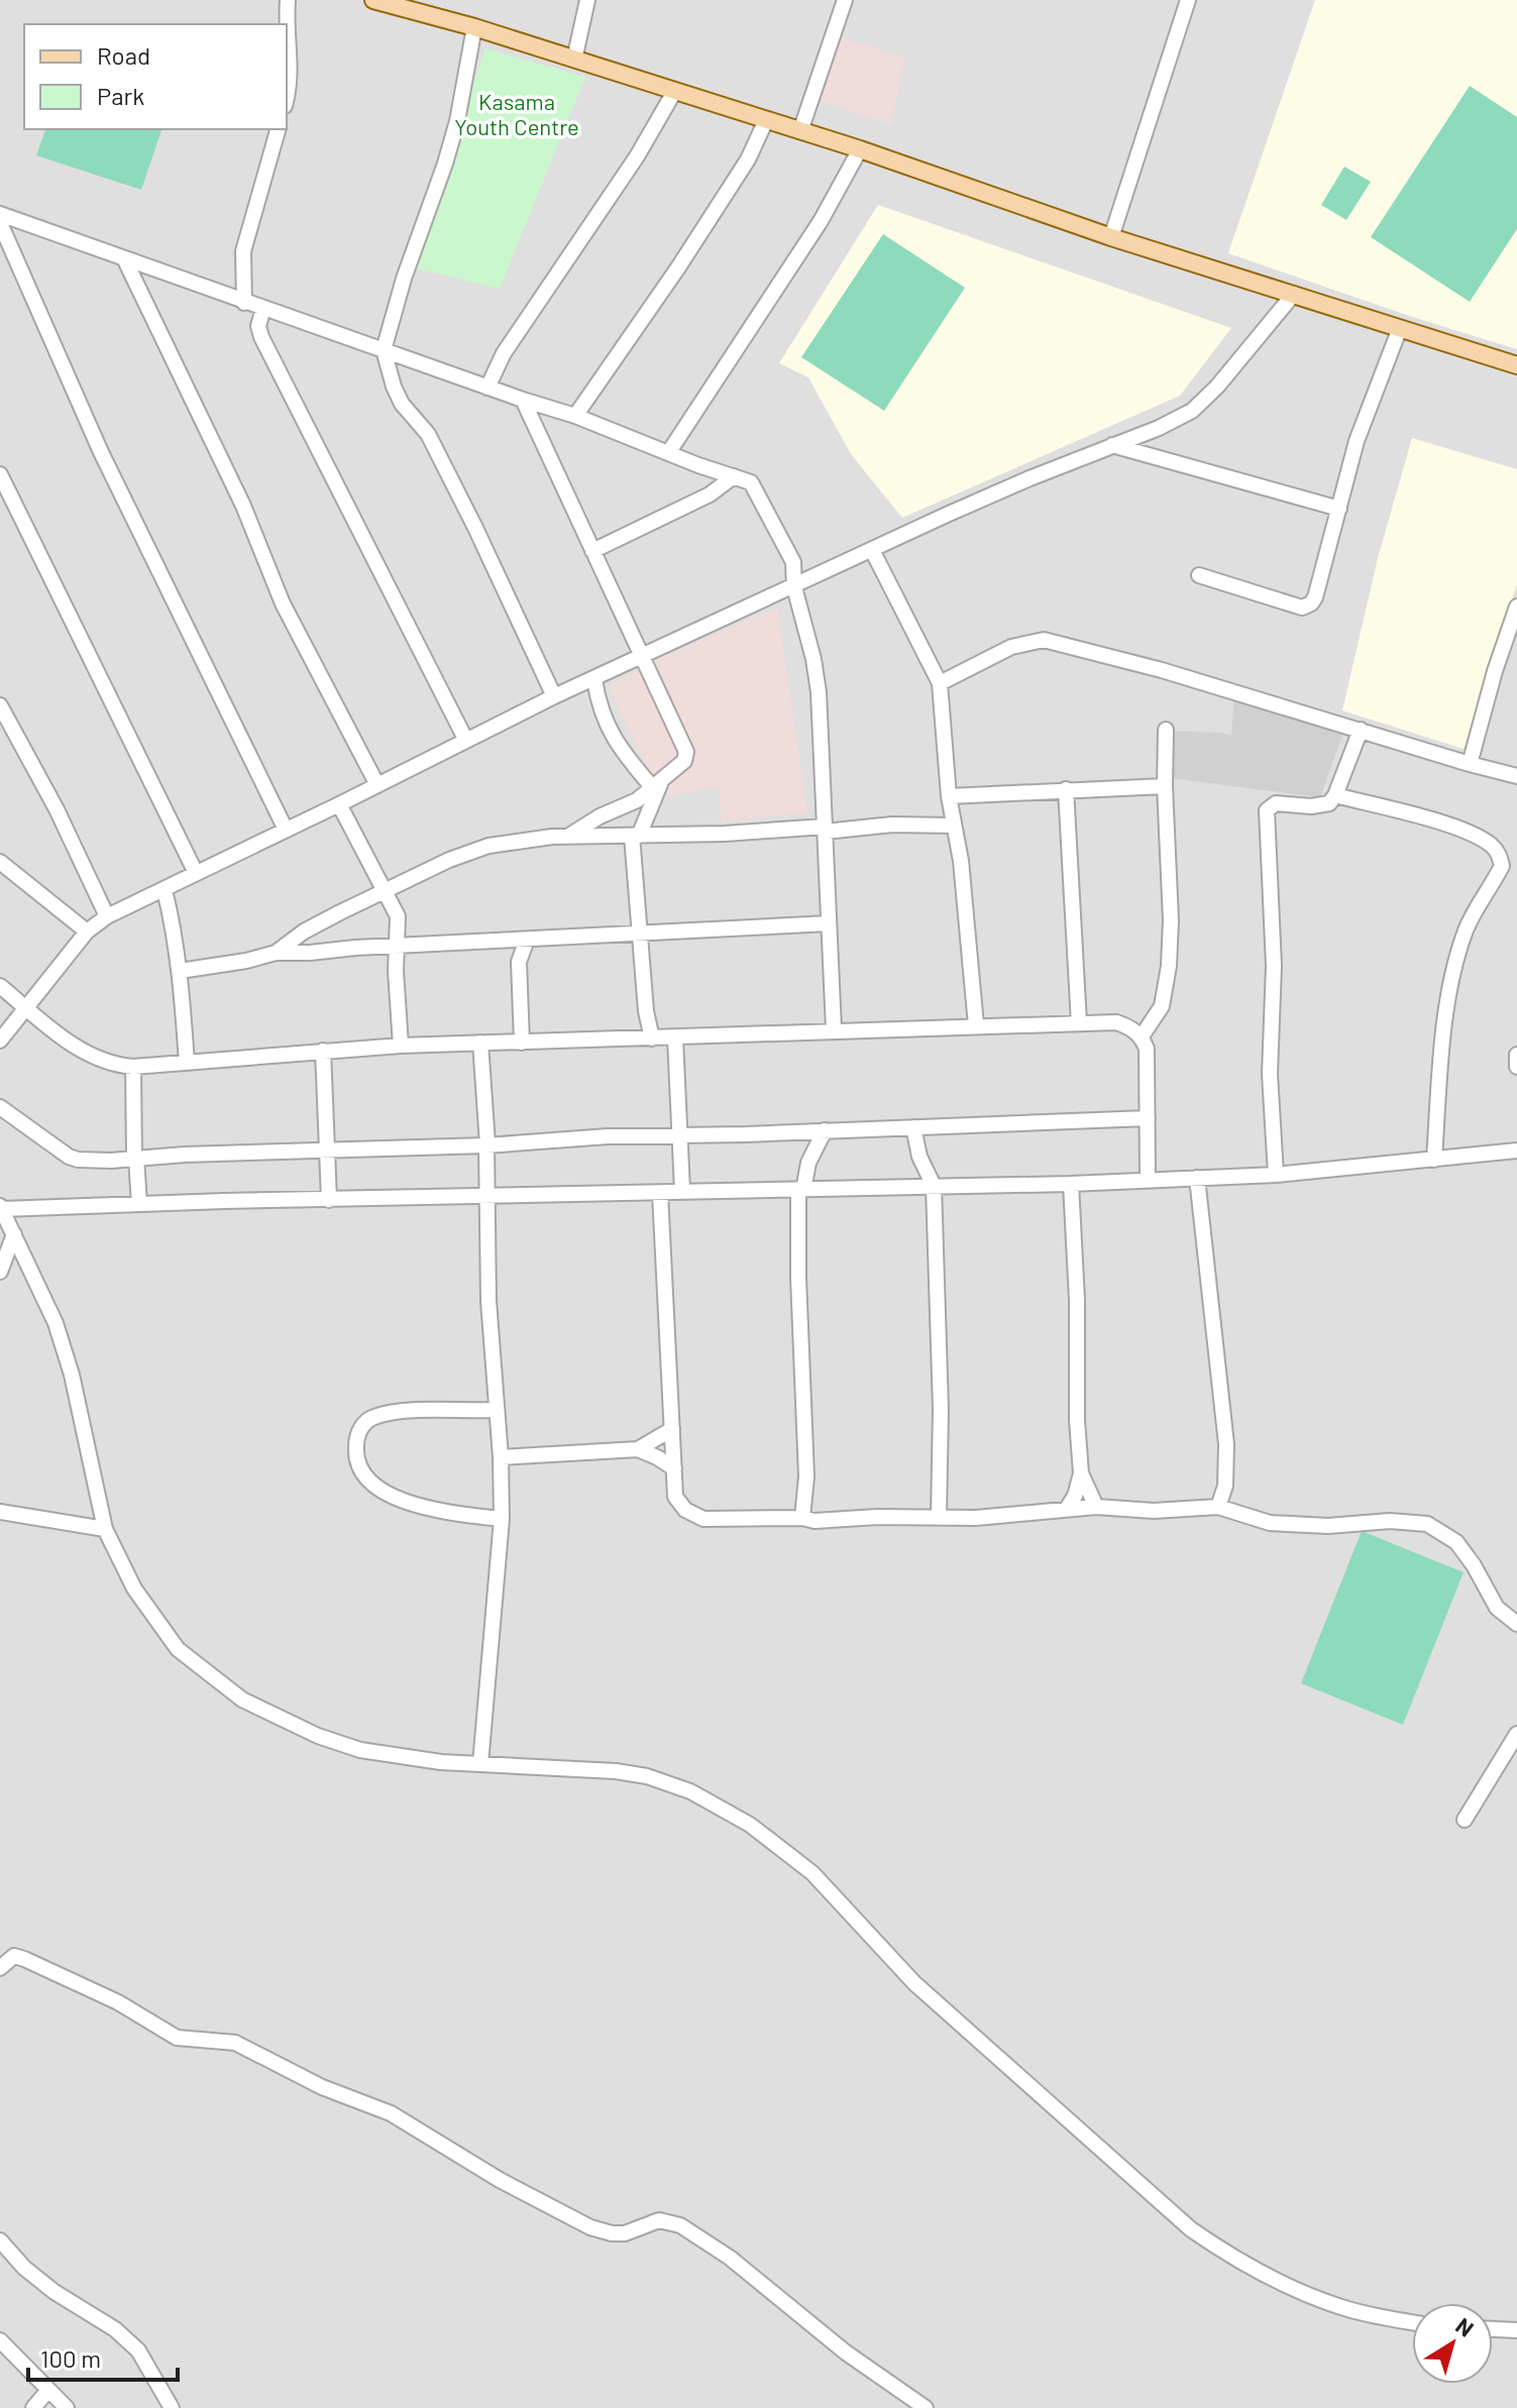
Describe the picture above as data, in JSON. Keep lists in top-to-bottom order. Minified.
{"parks":["Kasama Youth Centre"],"legend":["Road","Park"],"scale_bar":"100 m","north":"top right"}
